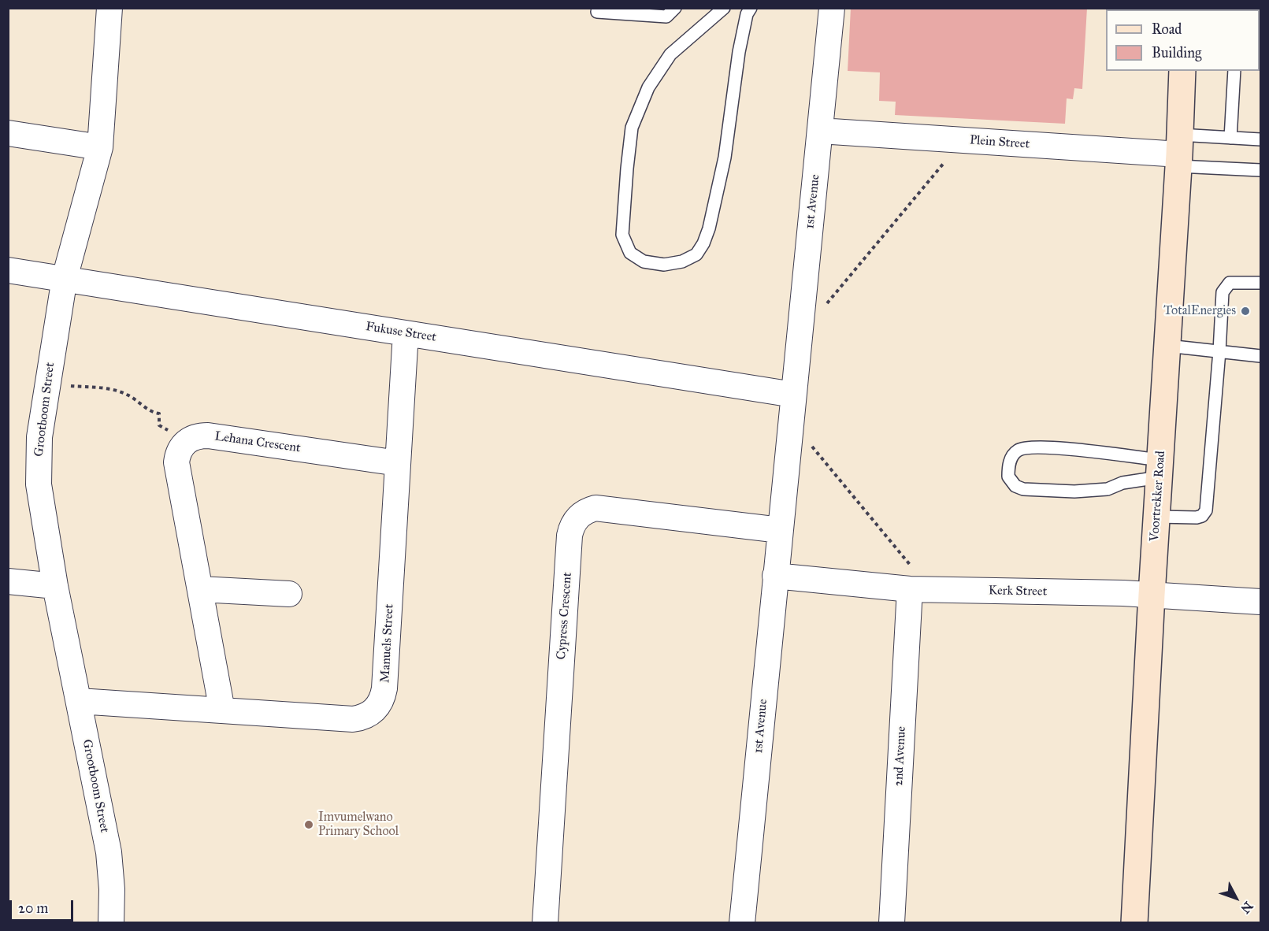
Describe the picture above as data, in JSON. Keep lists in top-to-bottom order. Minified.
{"streets":{"main road":["Voortrekker Road"],"street":["Plein Street","1st Avenue","Fukuse Street","Grootboom Street","Lehana Crescent","Kerk Street","Cypress Crescent","Manuels Street","2nd Avenue"]},"crossings":[["Plein Street","1st Avenue"],["Plein Street","Voortrekker Road"],["1st Avenue","Fukuse Street"],["1st Avenue","Kerk Street"],["1st Avenue","Cypress Crescent"],["Fukuse Street","Grootboom Street"],["Fukuse Street","Manuels Street"],["Grootboom Street","Manuels Street"],["Lehana Crescent","Manuels Street"],["Voortrekker Road","Kerk Street"],["Kerk Street","2nd Avenue"]],"places":["TotalEnergies","Imvumelwano Primary School"],"legend":["Road","Building"],"scale_bar":"20 m","north":"bottom right"}
